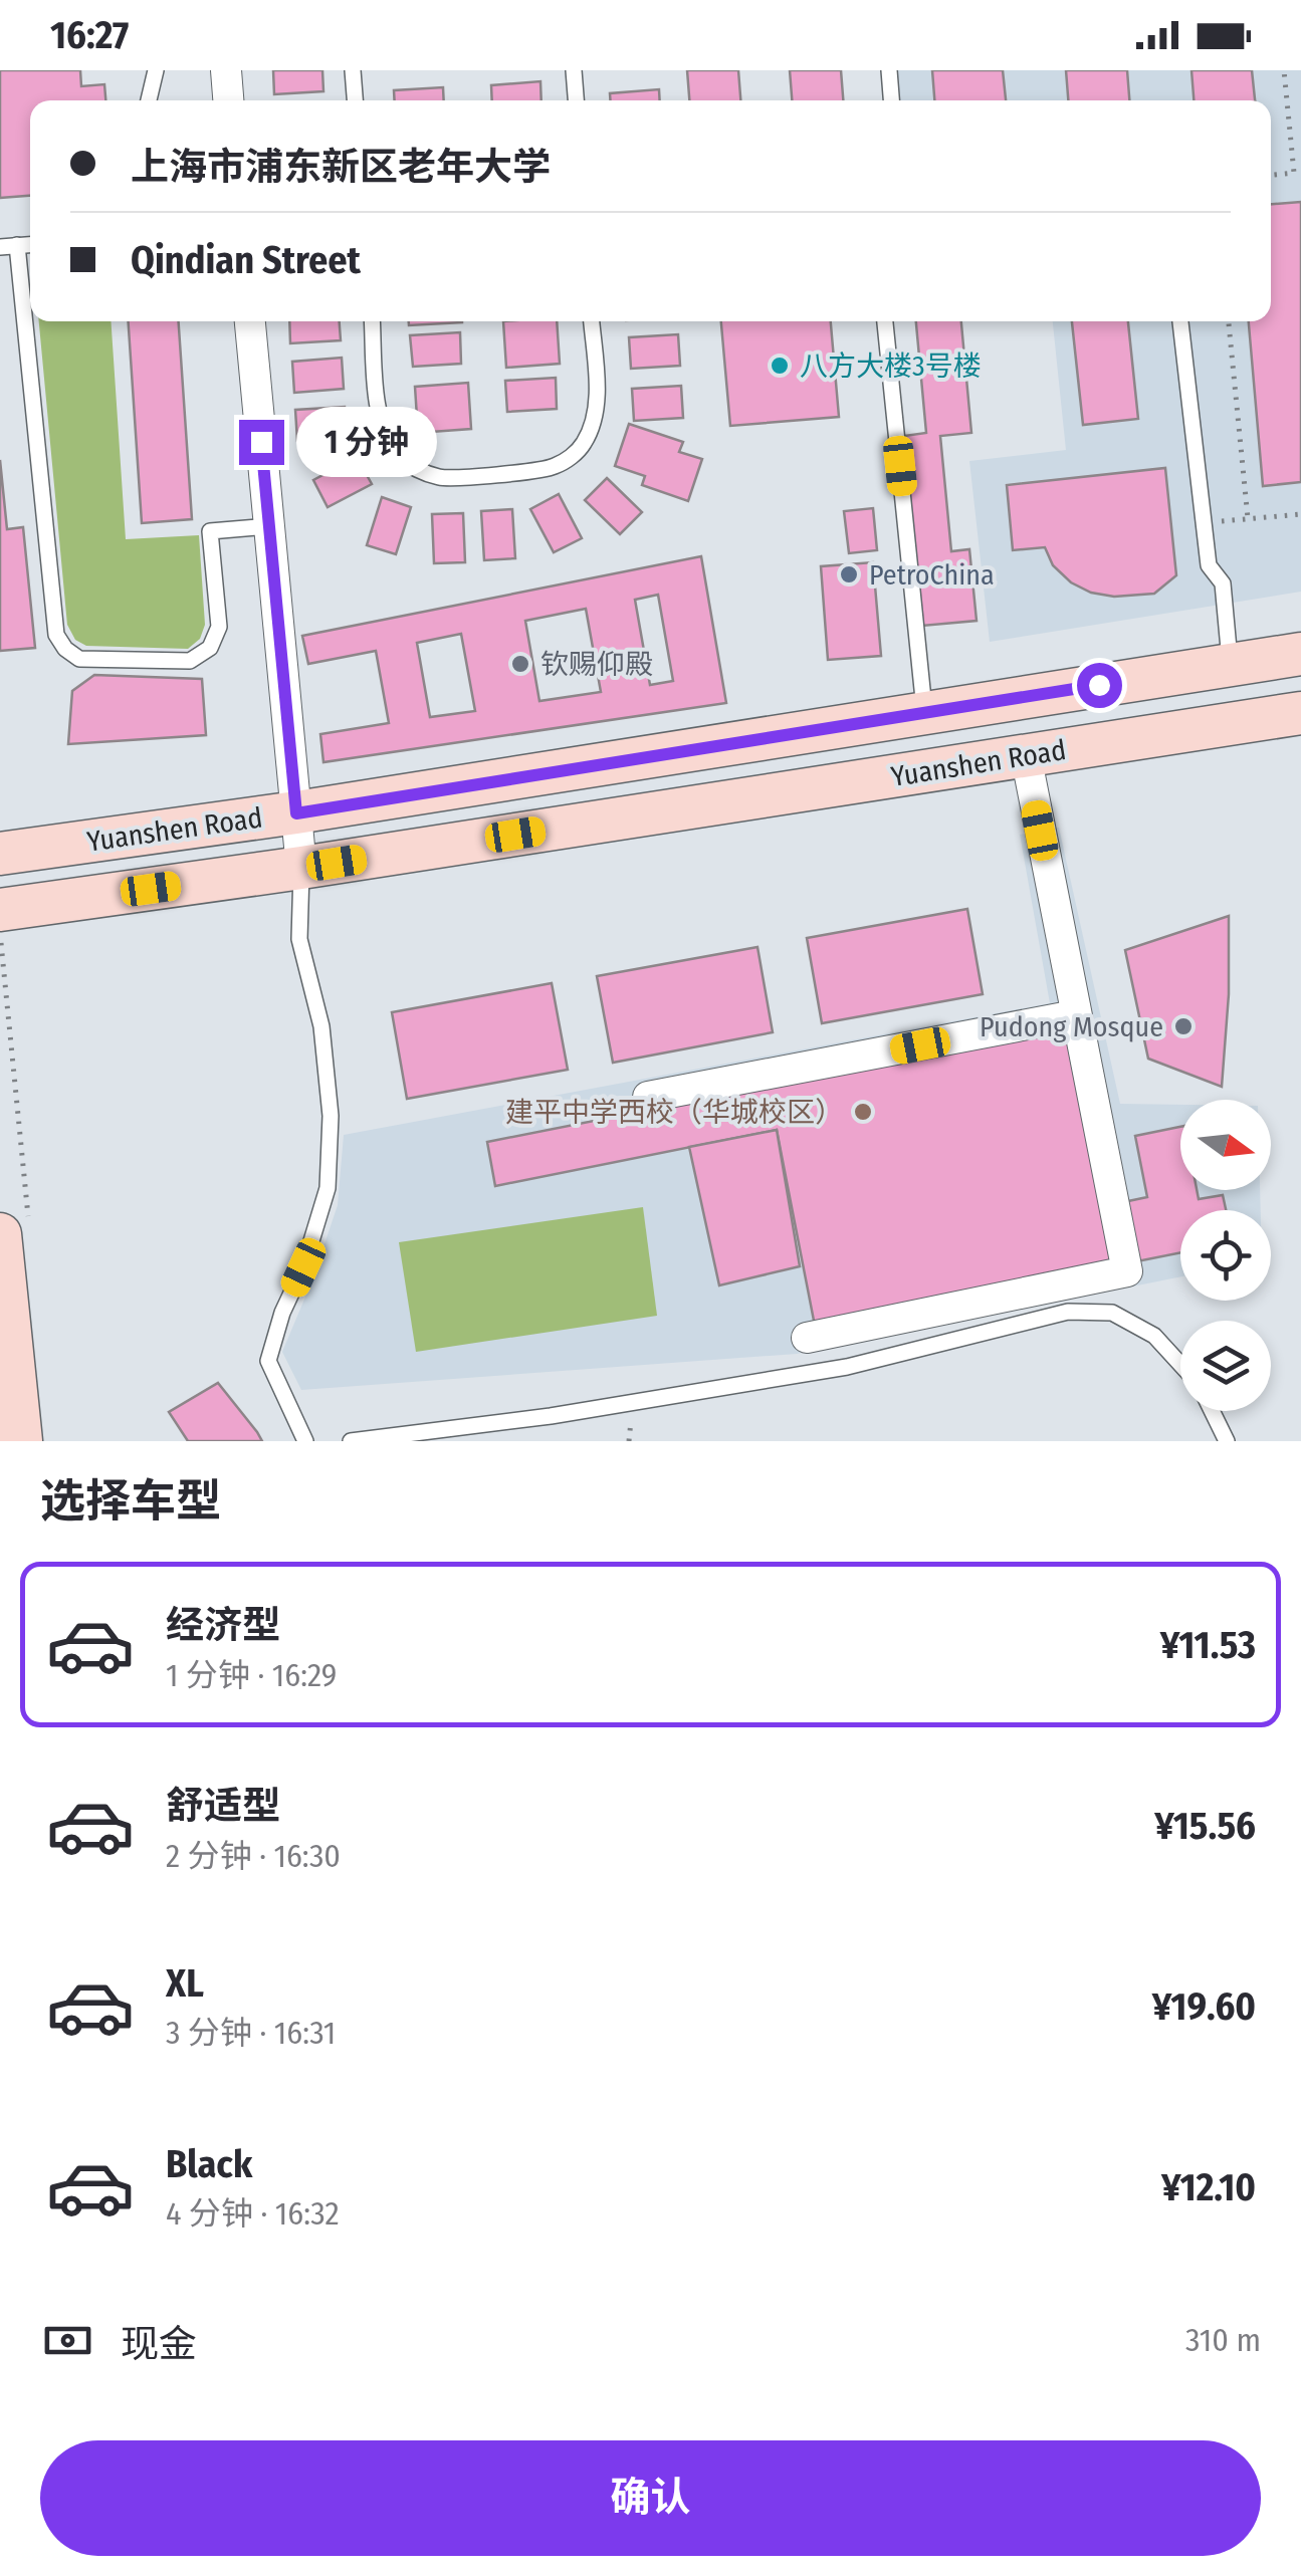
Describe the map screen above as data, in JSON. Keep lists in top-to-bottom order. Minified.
{"streets":{"main road":["Yuanshen Road"]},"places":["八方大楼3号楼","PetroChina","钦赐仰殿","Pudong Mosque","建平中学西校（华城校区）"],"north":"right","page":{"status":"16:27","banner":["上海市浦东新区老年大学","Qindian Street"],"bubble":"1 分钟","heading":"选择车型","list":[{"name":"经济型","note":"1 分钟 · 16:29","value":"¥11.53"},{"name":"舒适型","note":"2 分钟 · 16:30","value":"¥15.56"},{"name":"XL","note":"3 分钟 · 16:31","value":"¥19.60"},{"name":"Black","note":"4 分钟 · 16:32","value":"¥12.10"}],"pay":["现金","310 m"],"buttons":"确认"}}
